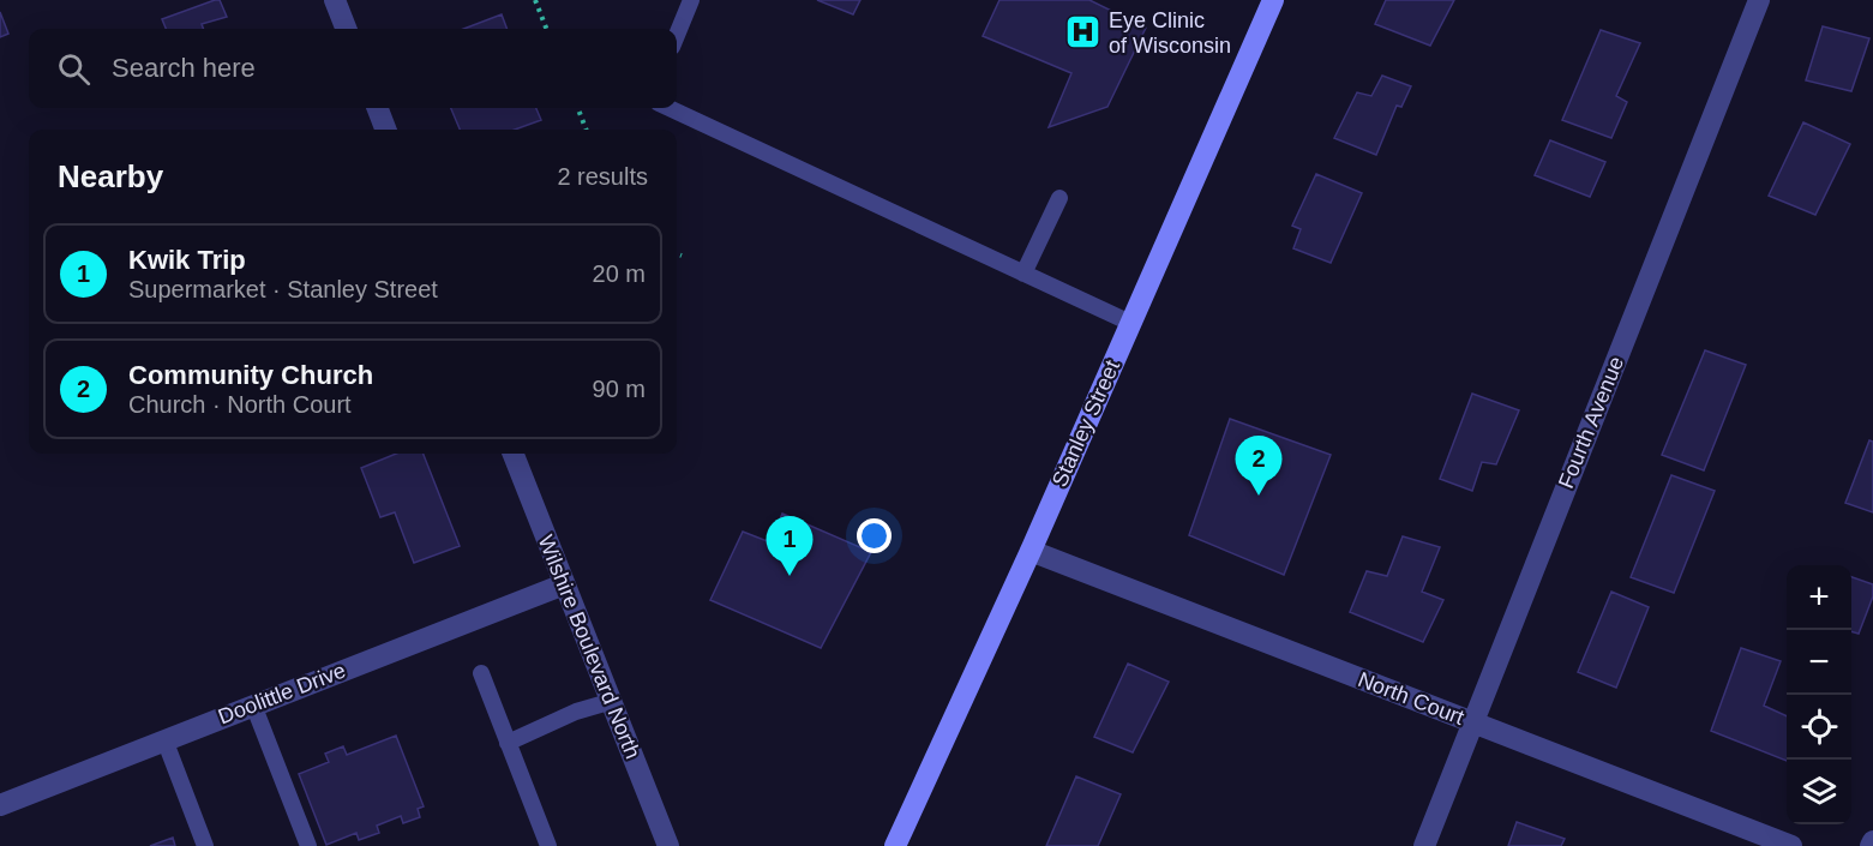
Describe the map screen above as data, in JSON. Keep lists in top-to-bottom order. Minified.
{"streets":{"street":["Fourth Avenue","Stanley Street","Wilshire Boulevard North","Doolittle Drive","North Court"]},"crossings":[["Fourth Avenue","North Court"],["Stanley Street","North Court"],["Wilshire Boulevard North","Doolittle Drive"]],"places":{"hospital":["Eye Clinic of Wisconsin"]},"page":{"search":"Search here","heading":["Nearby","2 results"],"list":[{"mark":"1","name":"Kwik Trip","note":"Supermarket · Stanley Street","value":"20 m"},{"mark":"2","name":"Community Church","note":"Church · North Court","value":"90 m"}],"pins":["2","1"],"map_buttons":["+","−"]}}
